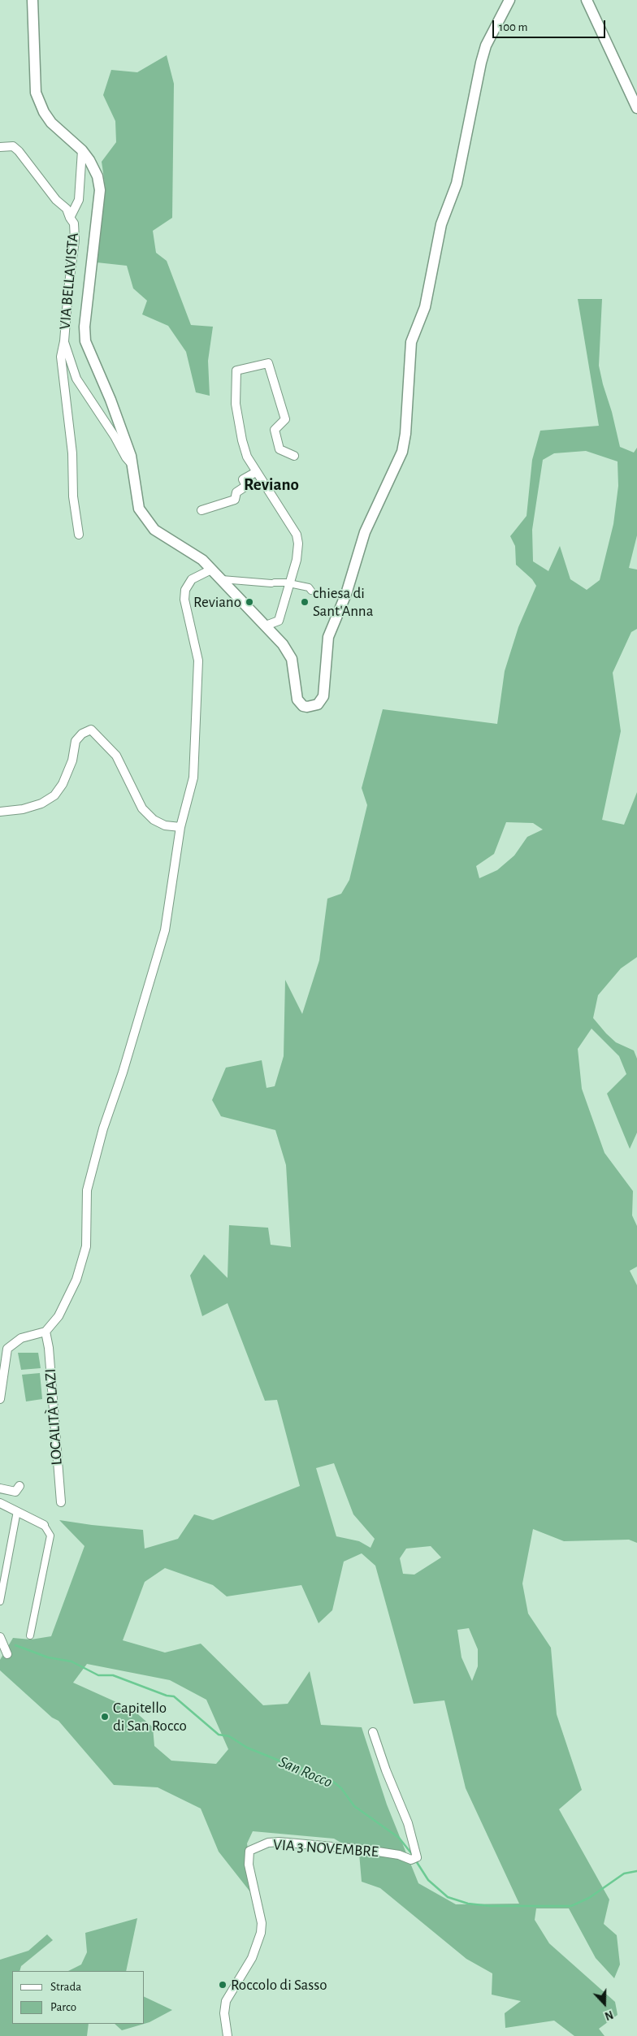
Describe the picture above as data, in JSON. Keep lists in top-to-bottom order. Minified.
{"streets":{"street":["VIA BELLAVISTA","LOCALITÀ PLAZI","VIA 3 NOVEMBRE"]},"districts":["Reviano"],"water":["San Rocco"],"places":["Reviano","chiesa di Sant'Anna","Capitello di San Rocco","Roccolo di Sasso"],"legend":["Strada","Parco"],"scale_bar":"100 m","north":"bottom"}
